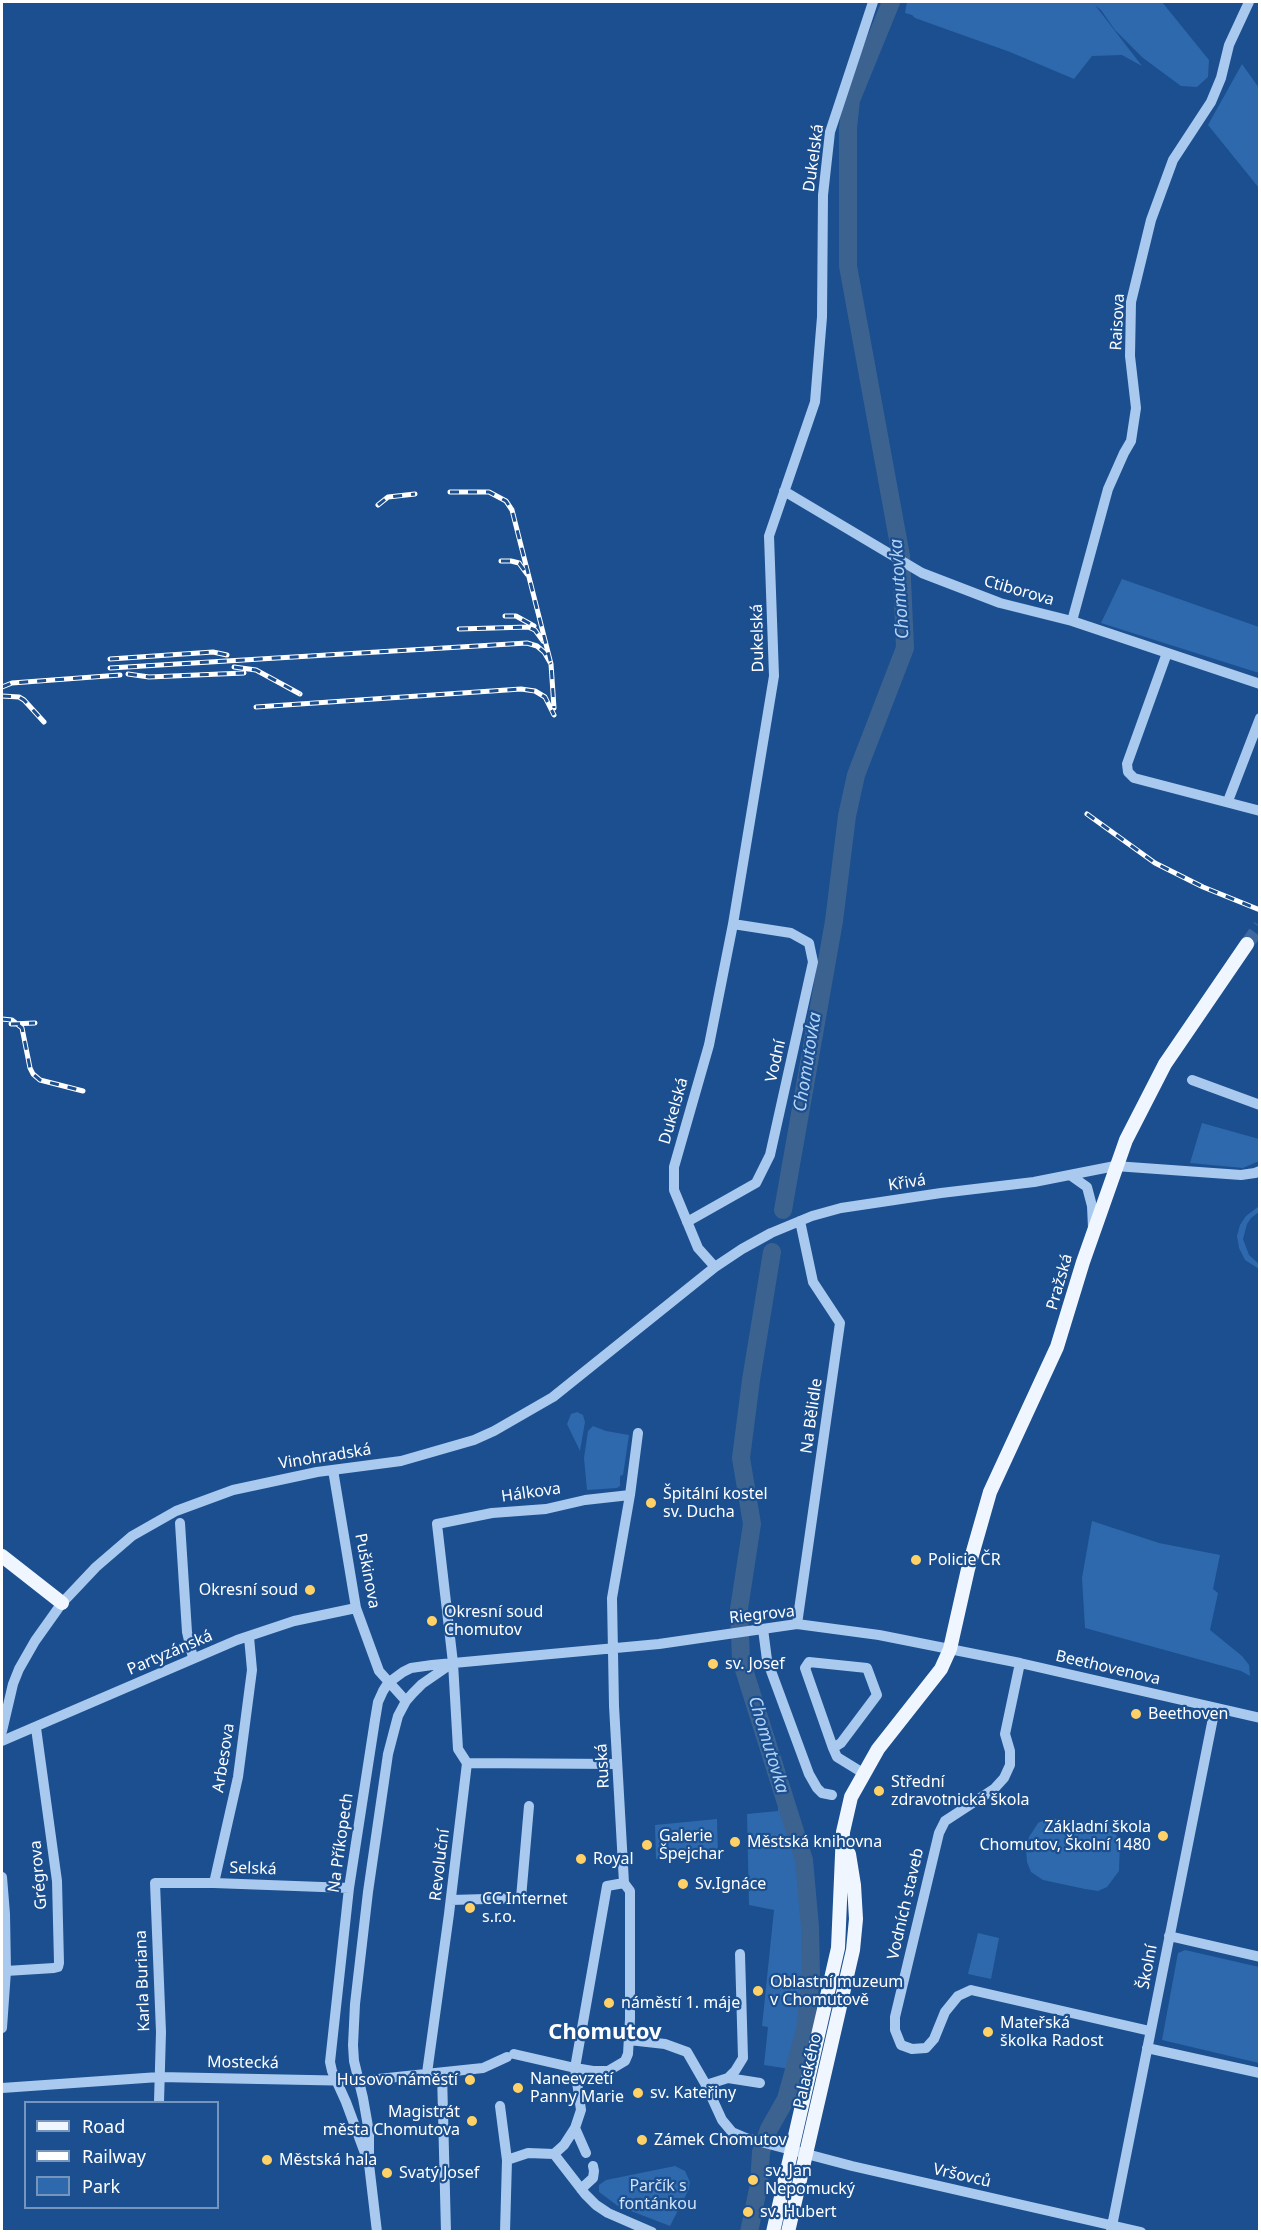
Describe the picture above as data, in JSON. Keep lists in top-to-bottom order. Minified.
{"streets":{"main road":["Pražská","Palackého"],"street":["Dukelská","Raisova","Ctiborova","Vodní","Křivá","Na Bělidle","Vinohradská","Hálkova","Puškinova","Riegrova","Partyzánská","Beethovenova","Arbesova","Ruská","Na Příkopech","Revoluční","Selská","Grégrova","Vodních staveb","Školní","Karla Buriana","Mostecká","Vršovců"]},"crossings":[["Dukelská","Ctiborova"],["Dukelská","Vodní"],["Dukelská","Křivá"],["Dukelská","Vinohradská"],["Raisova","Ctiborova"],["Křivá","Pražská"],["Křivá","Na Bělidle"],["Křivá","Vinohradská"],["Pražská","Riegrova"],["Pražská","Beethovenova"],["Pražská","Palackého"],["Na Bělidle","Riegrova"],["Vinohradská","Puškinova"],["Hálkova","Revoluční"],["Puškinova","Partyzánská"],["Puškinova","Na Příkopech"],["Riegrova","Beethovenova"],["Riegrova","Ruská"],["Riegrova","Na Příkopech"],["Riegrova","Palackého"],["Partyzánská","Arbesova"],["Partyzánská","Grégrova"],["Beethovenova","Vodních staveb"],["Beethovenova","Školní"],["Beethovenova","Palackého"],["Arbesova","Selská"],["Ruská","Na Příkopech"],["Na Příkopech","Revoluční"],["Na Příkopech","Selská"],["Na Příkopech","Mostecká"],["Revoluční","Mostecká"],["Selská","Karla Buriana"],["Vodních staveb","Školní"],["Školní","Vršovců"],["Karla Buriana","Mostecká"],["Palackého","Vršovců"]],"districts":["Chomutov"],"water":["Chomutovka"],"parks":["Parčík s fontánkou"],"places":["Špitální kostel sv. Ducha","Policie ČR","Okresní soud","Okresní soud Chomutov","sv. Josef","Beethoven","Střední zdravotnická škola","Základní škola Chomutov, Školní 1480","Městská knihovna","Galerie Špejchar","Royal","Sv.Ignáce","CC Internet s.r.o.","Oblastní muzeum v Chomutově","náměstí 1. máje","Mateřská školka Radost","Husovo náměstí","Naneevzetí Panny Marie","sv. Kateřiny","Magistrát města Chomutova","Zámek Chomutov","Městská hala","Svatý Josef","sv. Jan Nepomucký","sv. Hubert"],"legend":["Road","Railway","Park"]}
